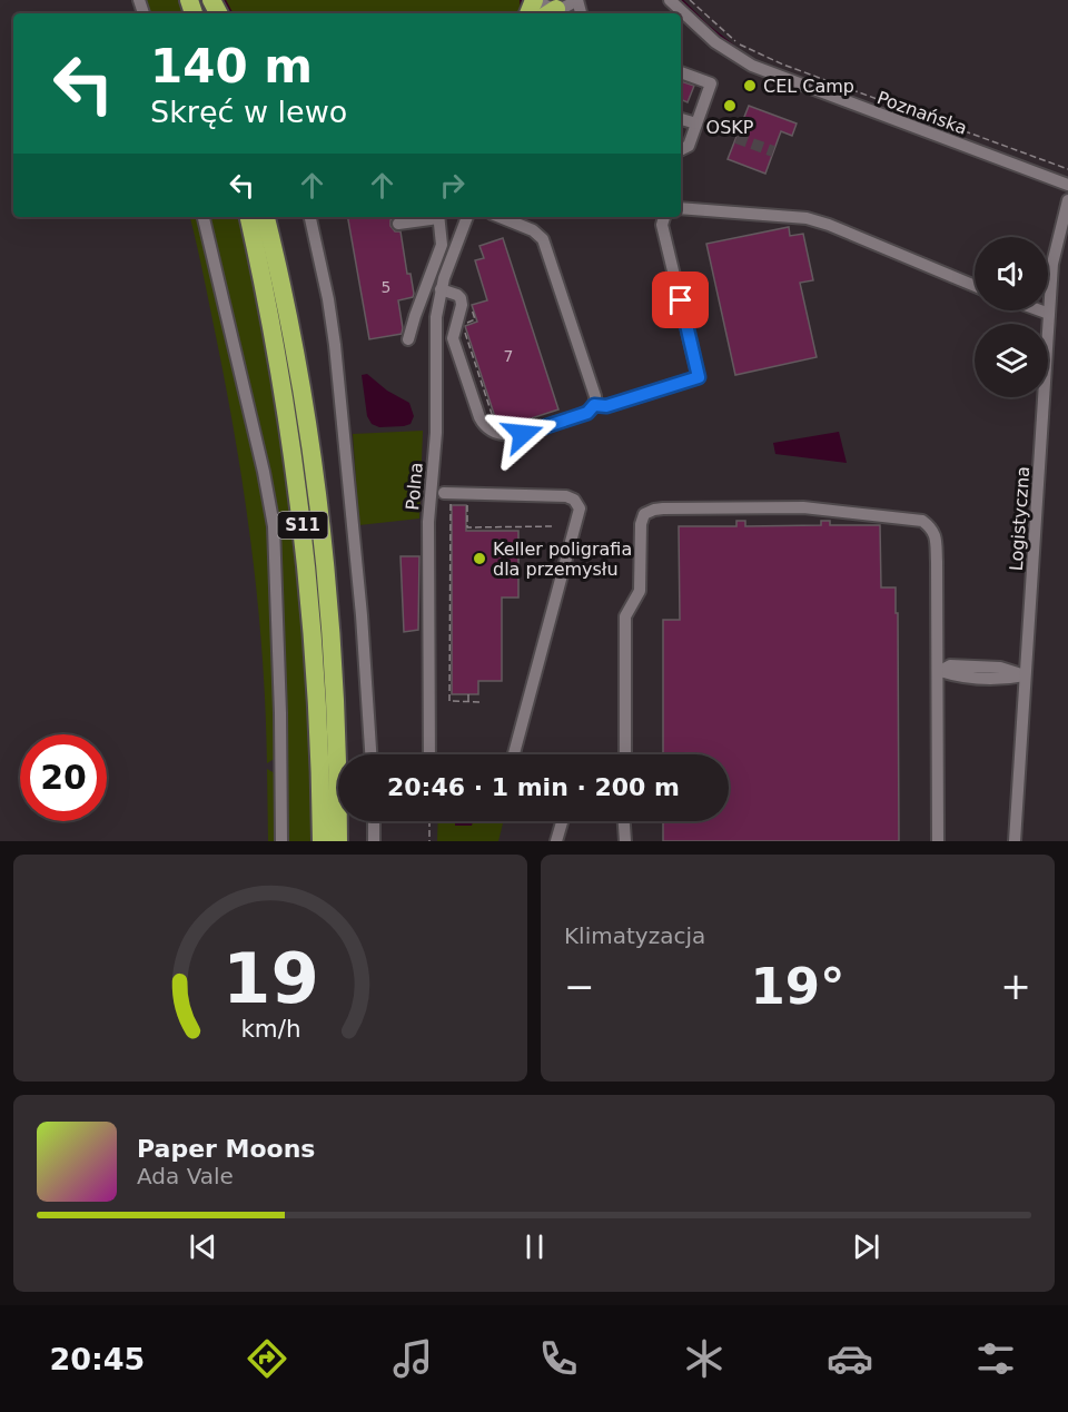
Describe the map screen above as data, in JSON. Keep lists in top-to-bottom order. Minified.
{"streets":{"highway":["S11"],"street":["Poznańska","Polna","Logistyczna"]},"places":["CEL Camp","OSKP","Keller poligrafia dla przemysłu"],"house_numbers":["5","7"],"page":{"turn":["140 m","Skręć w lewo"],"limit":"20","trip":"20:46 · 1 min · 200 m","tile":"Klimatyzacja","heat":["−","19°","+"],"song":["Paper Moons","Ada Vale"],"tabs":"20:45","gauge":["19","km/h"]}}
